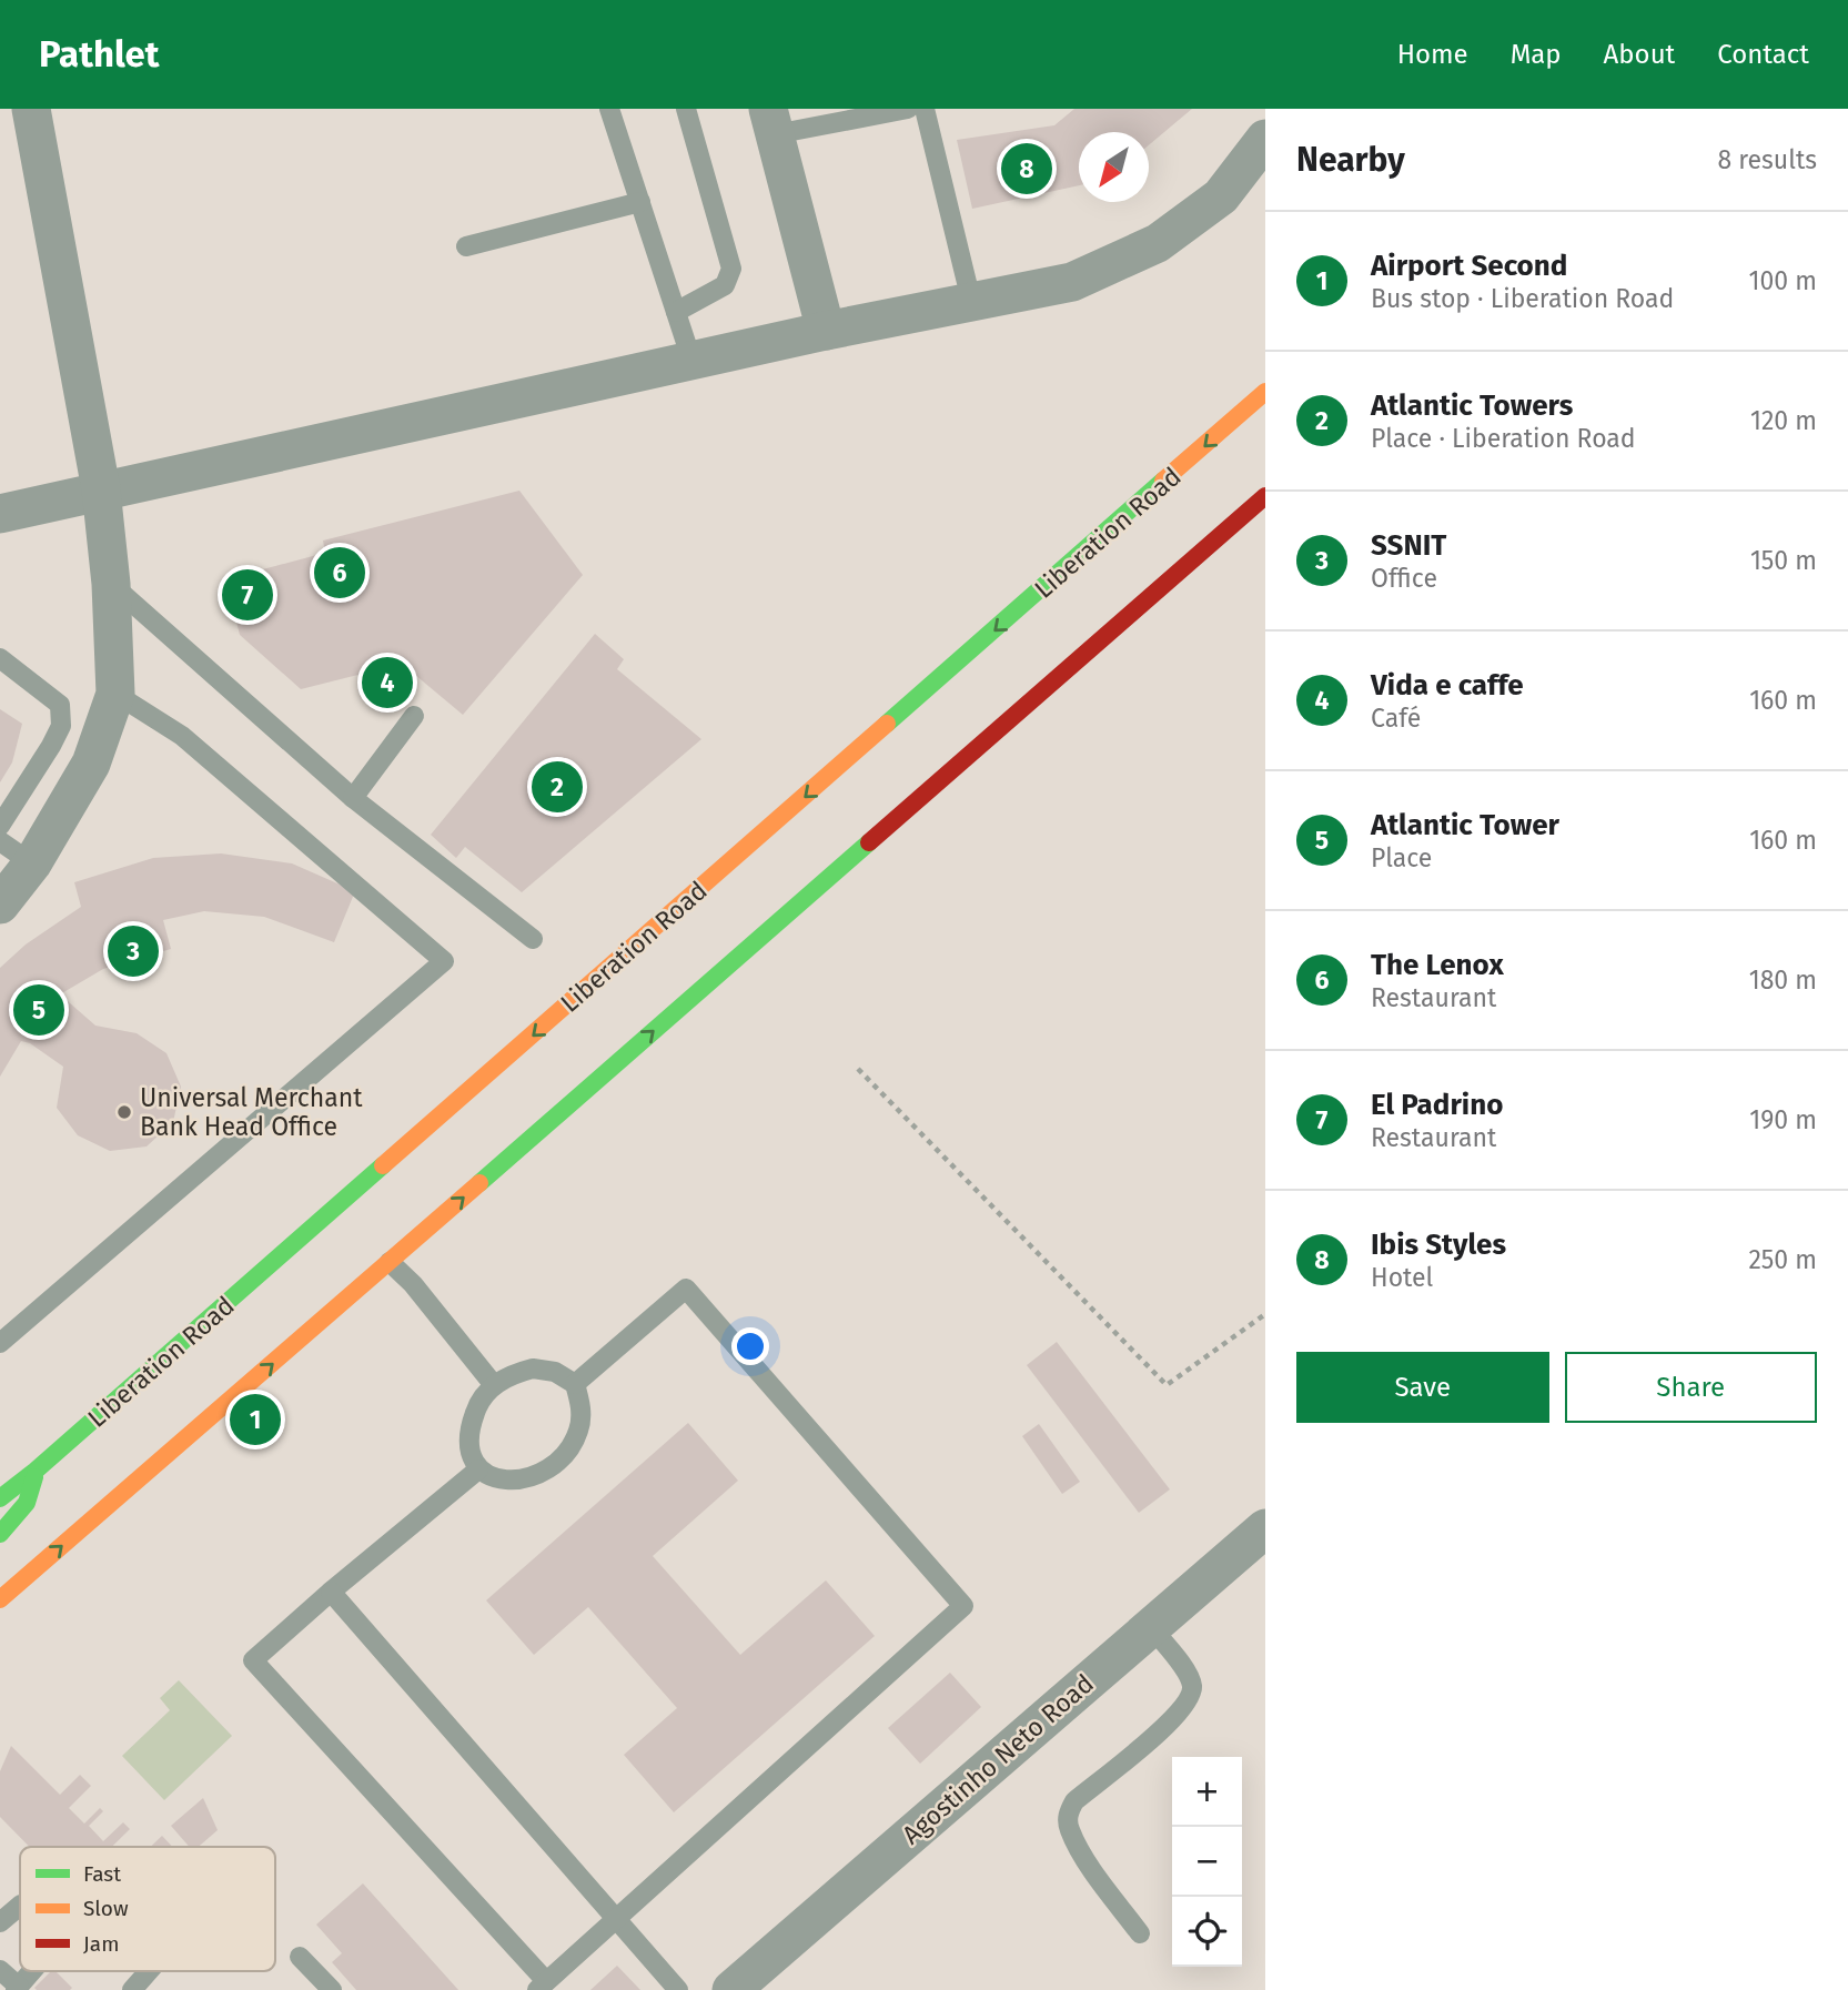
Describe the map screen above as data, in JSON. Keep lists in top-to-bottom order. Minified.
{"streets":{"highway":["Liberation Road"],"street":["Agostinho Neto Road"]},"places":["Universal Merchant Bank Head Office"],"legend":["Fast","Slow","Jam"],"north":"bottom left","page":{"header":"Pathlet","nav":["Home","Map","About","Contact"],"heading":["Nearby","8 results"],"pins":["8","6","7","4","2","3","5","1"],"list":[{"mark":"1","name":"Airport Second","note":"Bus stop · Liberation Road","value":"100 m"},{"mark":"2","name":"Atlantic Towers","note":"Place · Liberation Road","value":"120 m"},{"mark":"3","name":"SSNIT","note":"Office","value":"150 m"},{"mark":"4","name":"Vida e caffe","note":"Café","value":"160 m"},{"mark":"5","name":"Atlantic Tower","note":"Place","value":"160 m"},{"mark":"6","name":"The Lenox","note":"Restaurant","value":"180 m"},{"mark":"7","name":"El Padrino","note":"Restaurant","value":"190 m"},{"mark":"8","name":"Ibis Styles","note":"Hotel","value":"250 m"}],"buttons":["Save","Share"],"map_buttons":["+","−"]}}
